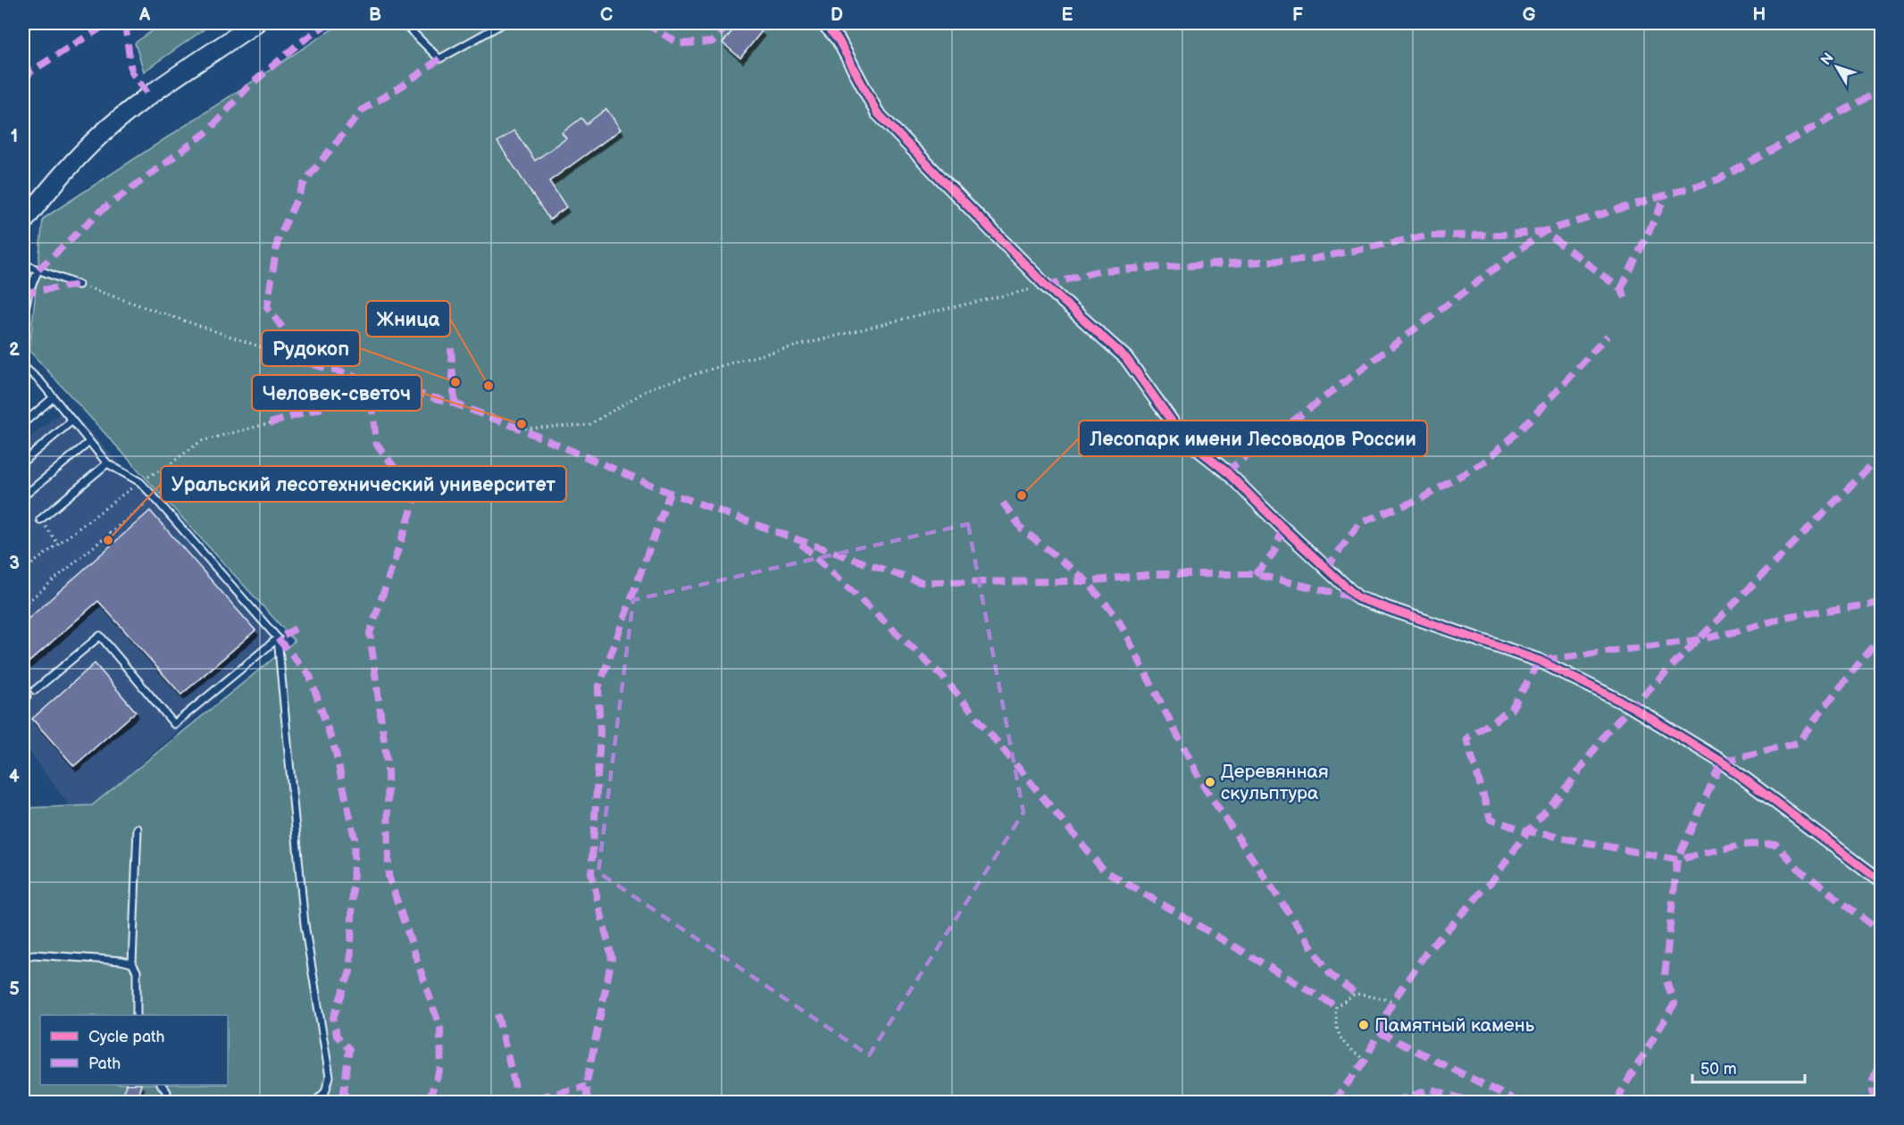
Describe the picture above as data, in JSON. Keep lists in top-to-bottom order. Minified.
{"places":["Рудокоп","Жница","Человек-светоч","Лесопарк имени Лесоводов России","Уральский лесотехнический университет","Деревянная скульптура","Памятный камень"],"legend":["Cycle path","Path"],"scale_bar":"50 m","north":"top left","grid":{"columns":["A","B","C","D","E","F","G","H"],"rows":["1","2","3","4","5"]}}
